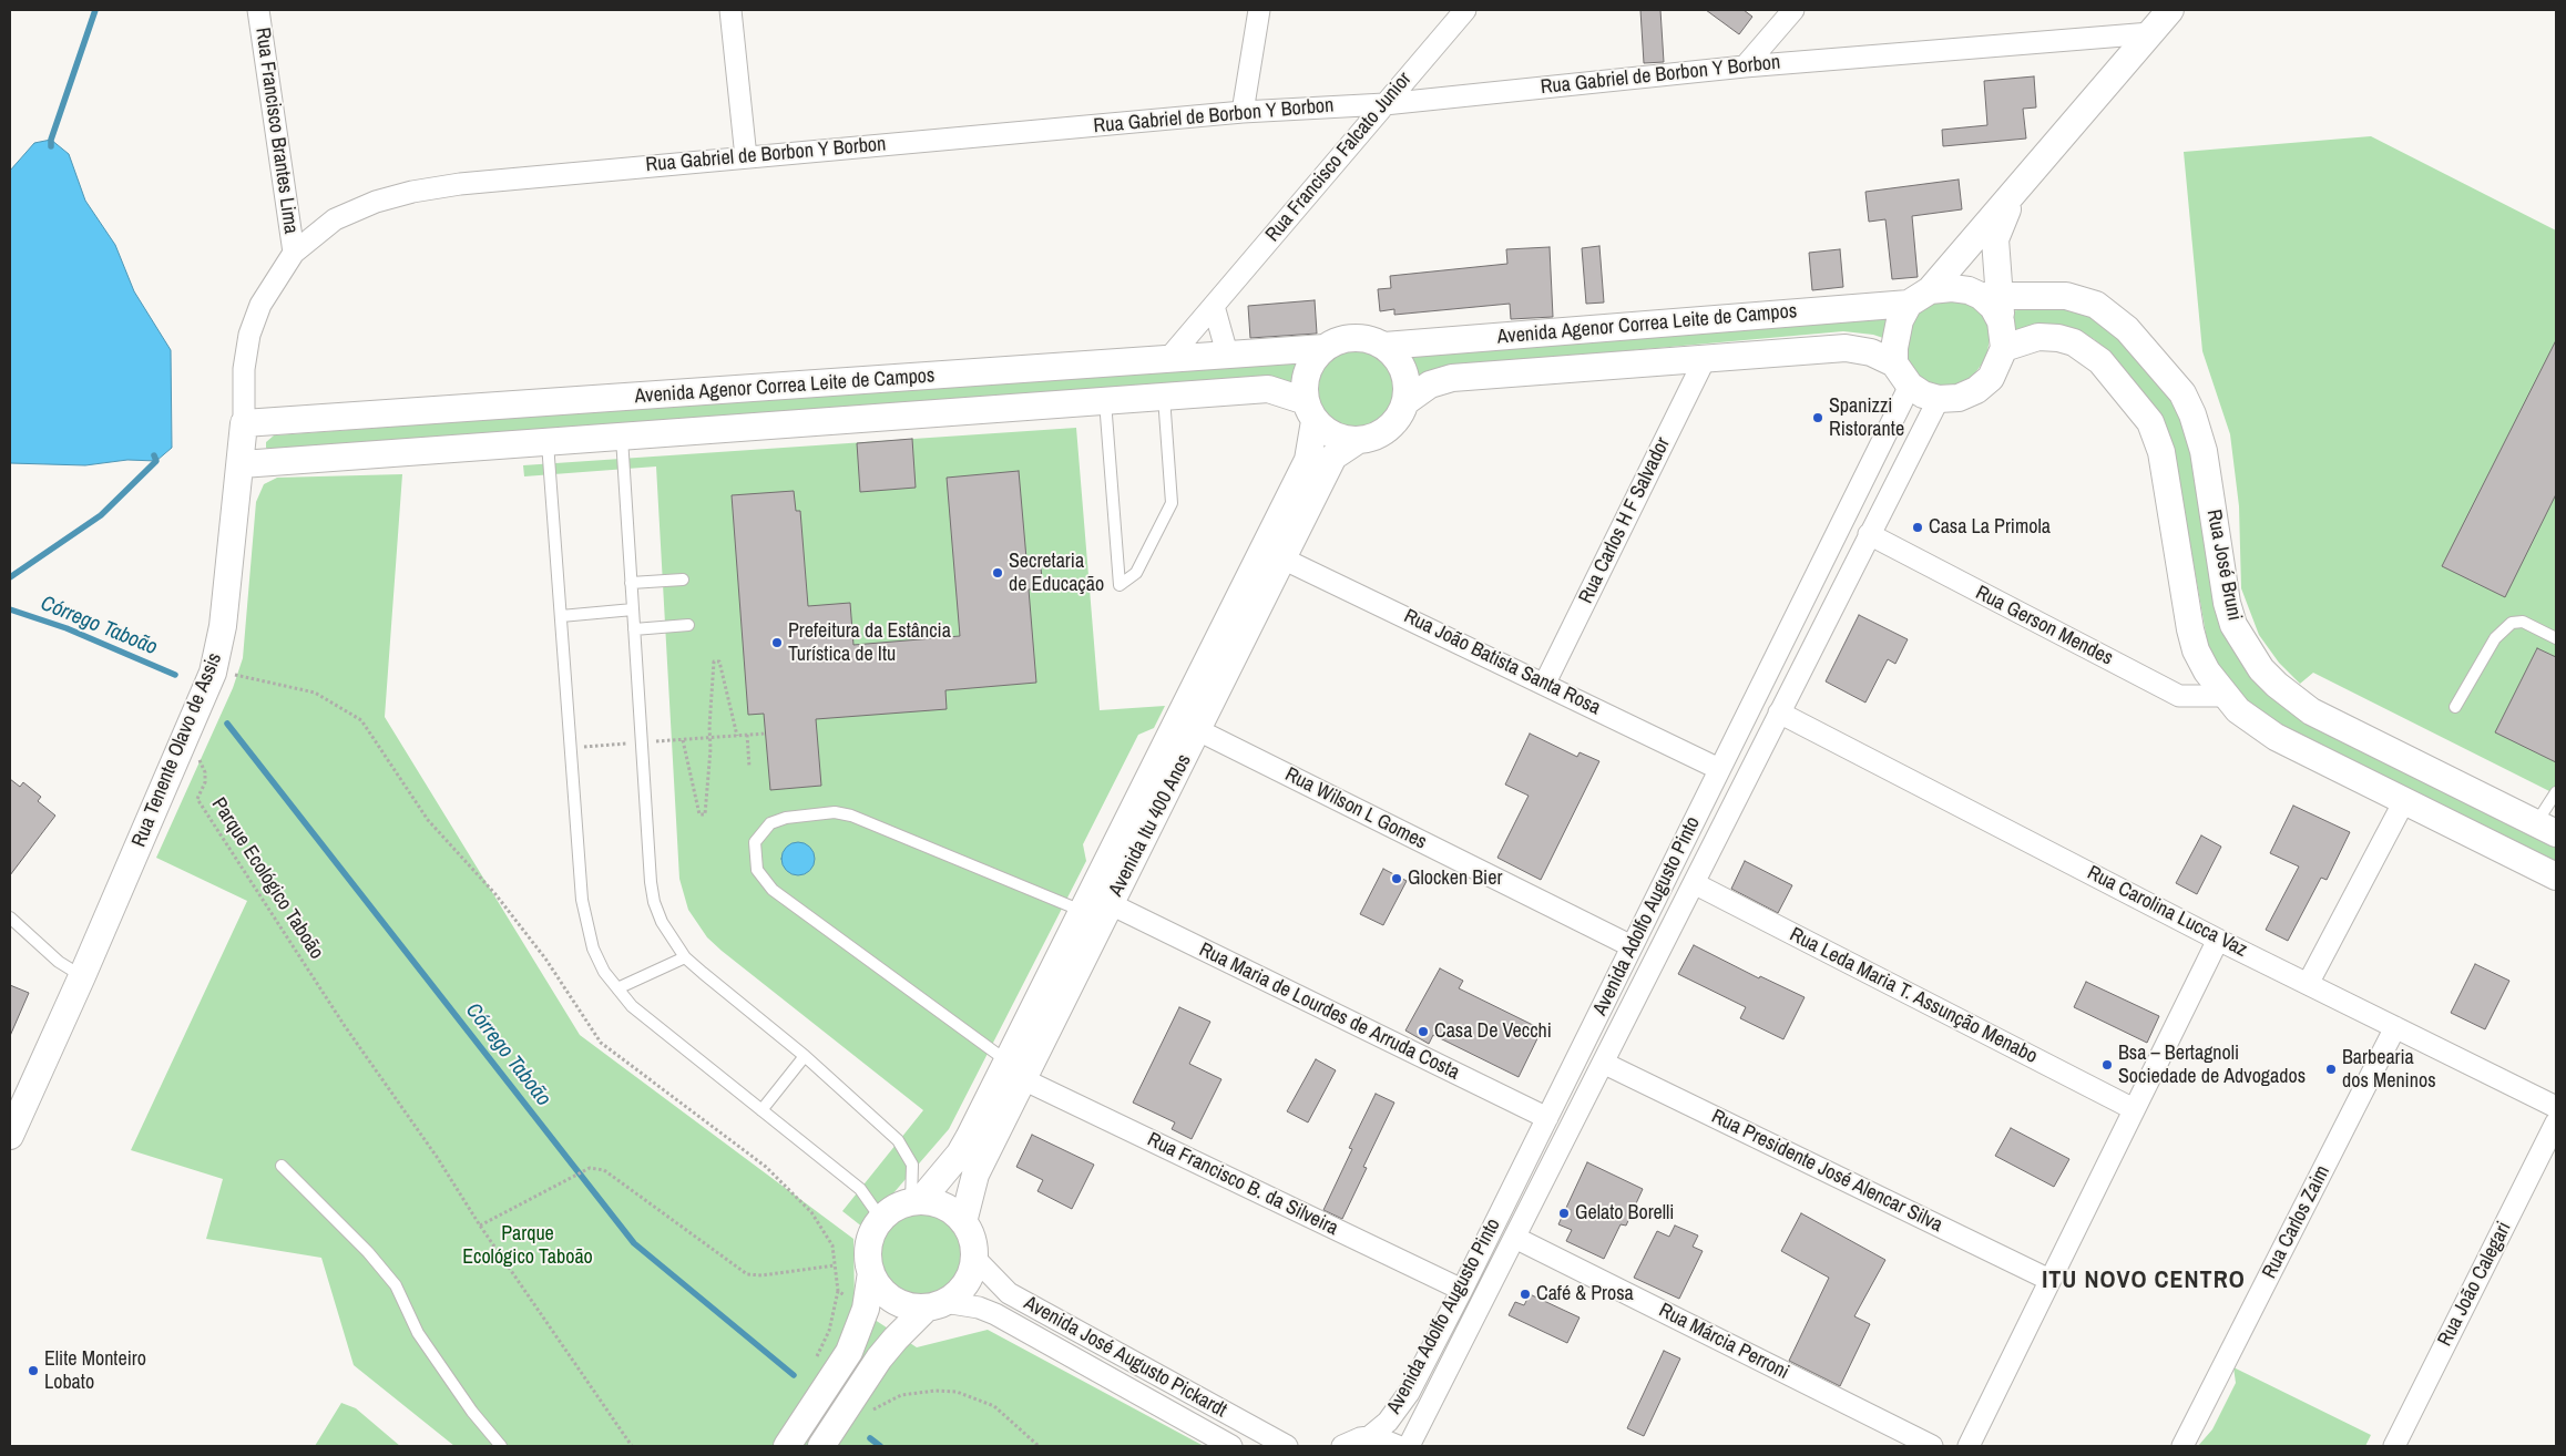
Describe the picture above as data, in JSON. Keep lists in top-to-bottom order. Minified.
{"streets":{"street":["Rua Gabriel de Borbon Y Borbon","Rua Francisco Brantes Lima","Rua Francisco Falcato Junior","Avenida Agenor Correa Leite de Campos","Rua Carlos H F Salvador","Rua José Bruni","Rua Gerson Mendes","Rua João Batista Santa Rosa","Rua Tenente Olavo de Assis","Rua Wilson L Gomes","Avenida Itu 400 Anos","Rua Carolina Lucca Vaz","Avenida Adolfo Augusto Pinto","Rua Leda Maria T. Assunção Menabo","Rua Maria de Lourdes de Arruda Costa","Rua Presidente José Alencar Silva","Rua Francisco B. da Silveira","Rua Carlos Zaim","Rua João Calegari","Rua Márcia Perroni","Avenida José Augusto Pickardt"],"path":["Parque Ecológico Taboão"]},"crossings":[["Rua Gabriel de Borbon Y Borbon","Rua Francisco Brantes Lima"],["Rua Gabriel de Borbon Y Borbon","Rua Francisco Falcato Junior"],["Rua Gabriel de Borbon Y Borbon","Rua Tenente Olavo de Assis"],["Rua Francisco Brantes Lima","Rua Tenente Olavo de Assis"],["Rua Francisco Falcato Junior","Avenida Agenor Correa Leite de Campos"],["Avenida Agenor Correa Leite de Campos","Rua Carlos H F Salvador"],["Avenida Agenor Correa Leite de Campos","Rua José Bruni"],["Avenida Agenor Correa Leite de Campos","Rua Tenente Olavo de Assis"],["Avenida Agenor Correa Leite de Campos","Avenida Itu 400 Anos"],["Avenida Agenor Correa Leite de Campos","Avenida Adolfo Augusto Pinto"],["Rua Carlos H F Salvador","Rua João Batista Santa Rosa"],["Rua José Bruni","Avenida Adolfo Augusto Pinto"],["Rua Gerson Mendes","Avenida Adolfo Augusto Pinto"],["Rua João Batista Santa Rosa","Avenida Itu 400 Anos"],["Rua João Batista Santa Rosa","Avenida Adolfo Augusto Pinto"],["Rua Tenente Olavo de Assis","Parque Ecológico Taboão"],["Rua Wilson L Gomes","Avenida Itu 400 Anos"],["Rua Wilson L Gomes","Avenida Adolfo Augusto Pinto"],["Avenida Itu 400 Anos","Rua Maria de Lourdes de Arruda Costa"],["Avenida Itu 400 Anos","Rua Francisco B. da Silveira"],["Avenida Itu 400 Anos","Avenida José Augusto Pickardt"],["Rua Carolina Lucca Vaz","Avenida Adolfo Augusto Pinto"],["Rua Carolina Lucca Vaz","Rua Carlos Zaim"],["Avenida Adolfo Augusto Pinto","Rua Leda Maria T. Assunção Menabo"],["Avenida Adolfo Augusto Pinto","Rua Maria de Lourdes de Arruda Costa"],["Avenida Adolfo Augusto Pinto","Rua Presidente José Alencar Silva"],["Avenida Adolfo Augusto Pinto","Rua Francisco B. da Silveira"],["Avenida Adolfo Augusto Pinto","Rua Márcia Perroni"]],"districts":["ITU NOVO CENTRO"],"water":["Córrego Taboão"],"parks":["Parque Ecológico Taboão"],"places":["Spanizzi Ristorante","Casa La Primola","Secretaria de Educação","Prefeitura da Estância Turística de Itu","Glocken Bier","Casa De Vecchi","Bsa – Bertagnoli Sociedade de Advogados","Barbearia dos Meninos","Gelato Borelli","Café & Prosa","Elite Monteiro Lobato"]}
